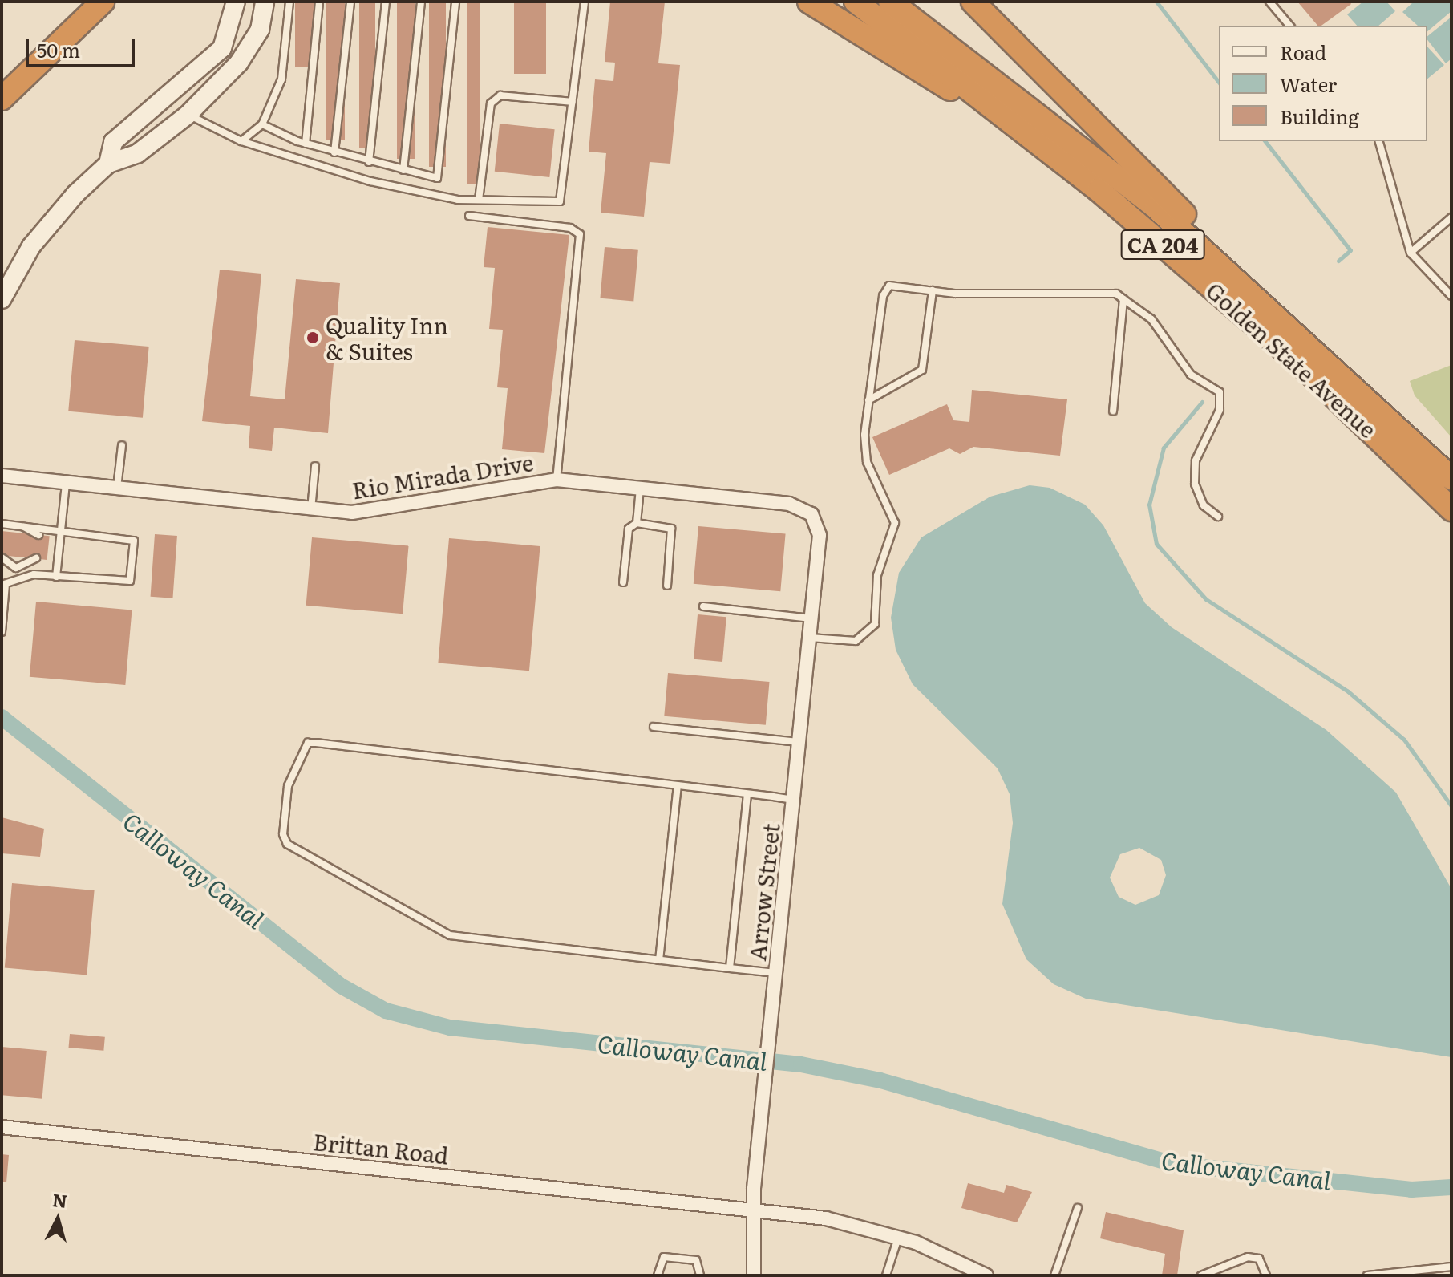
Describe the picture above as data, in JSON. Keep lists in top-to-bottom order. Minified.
{"streets":{"highway":["CA 204","Golden State Avenue"],"street":["Rio Mirada Drive","Arrow Street","Brittan Road"]},"crossings":[["Rio Mirada Drive","Arrow Street"],["Arrow Street","Brittan Road"]],"water":["Calloway Canal"],"places":["Quality Inn & Suites"],"legend":["Road","Water","Building"],"scale_bar":"50 m","north":"top"}
